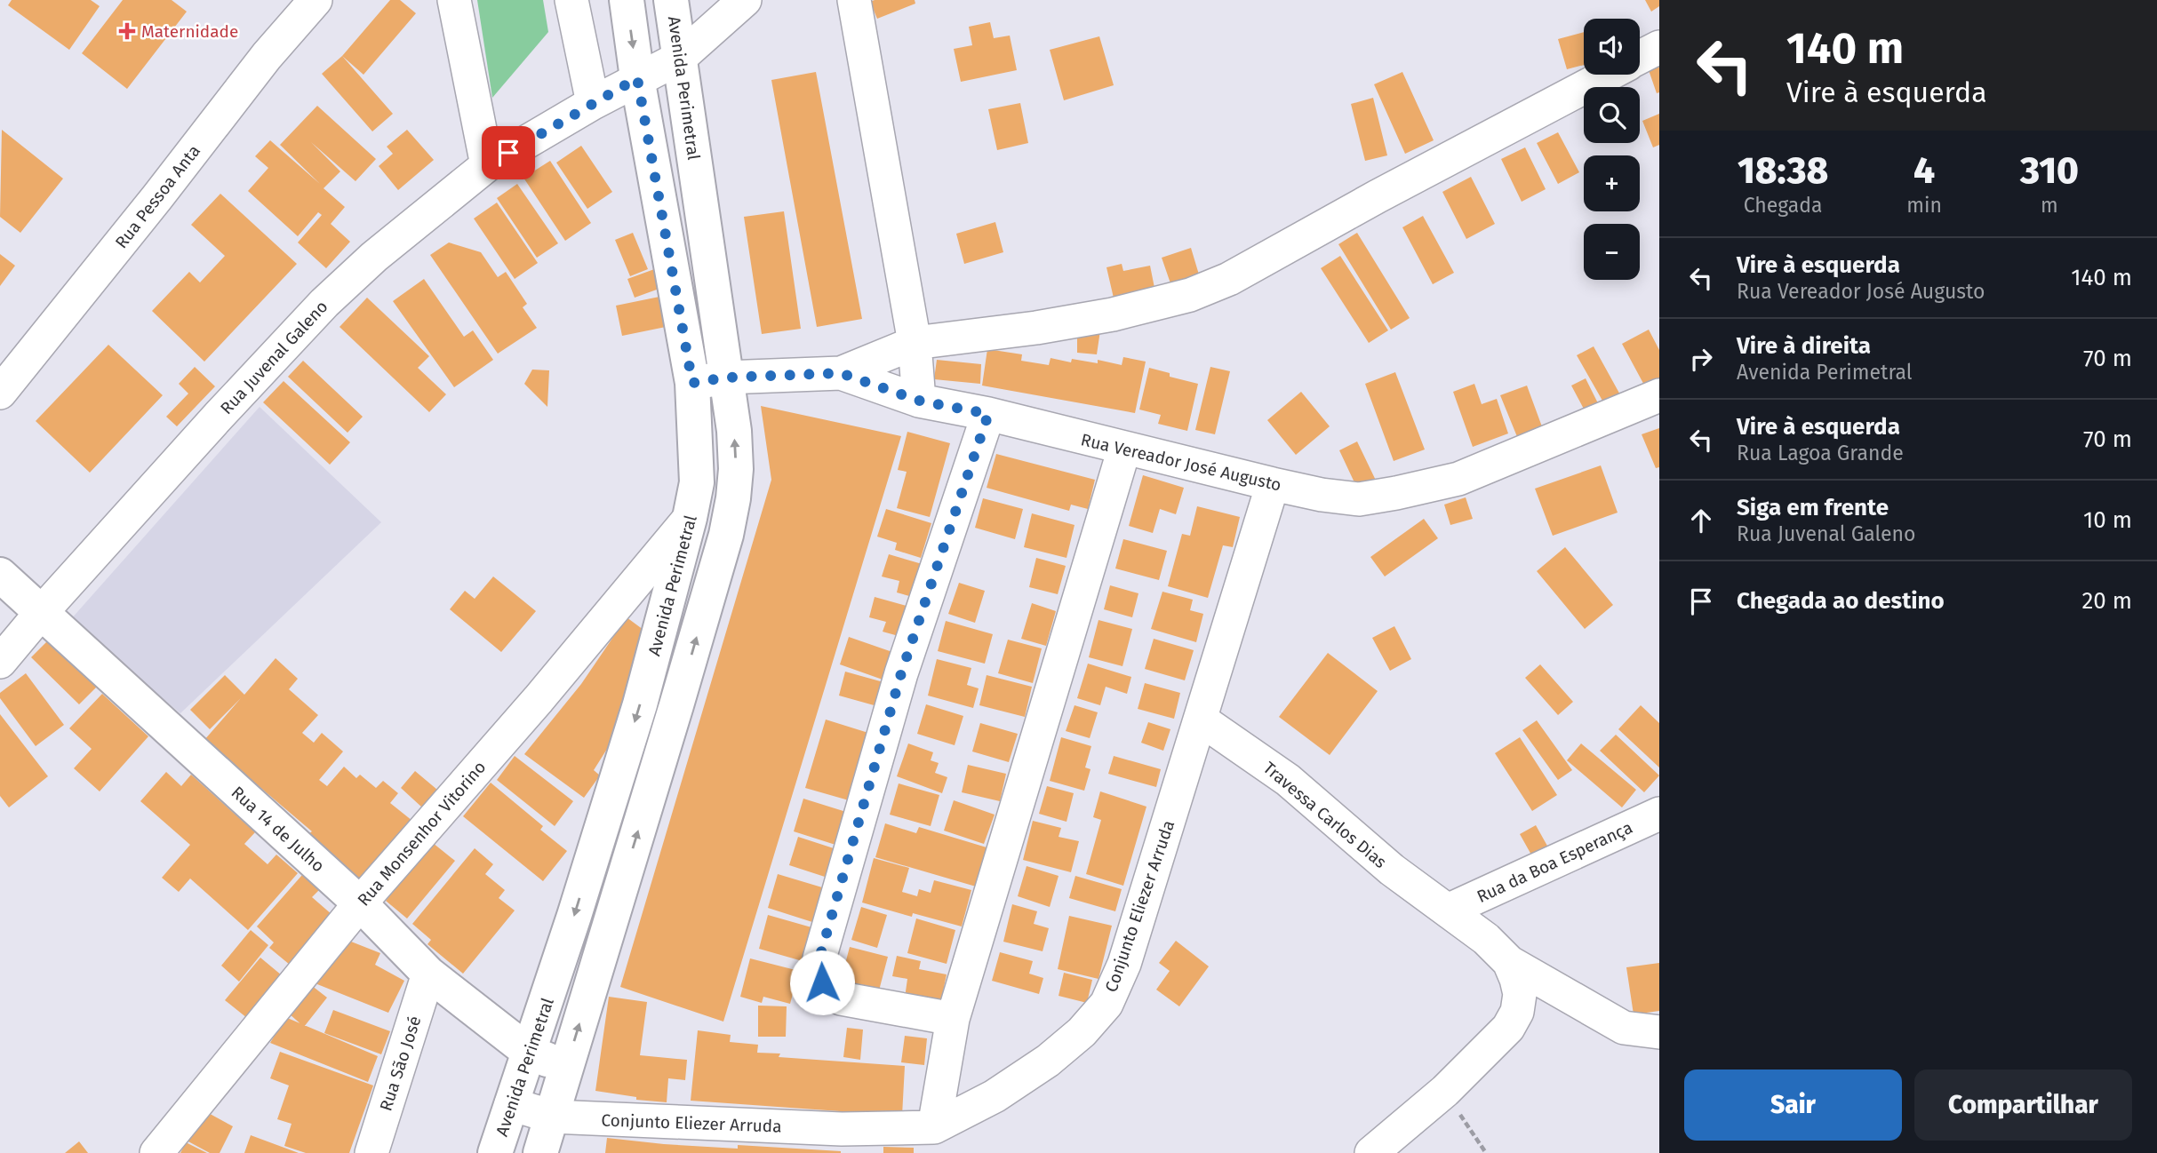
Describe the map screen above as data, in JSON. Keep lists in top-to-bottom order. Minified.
{"streets":{"street":["Avenida Perimetral","Rua Pessoa Anta","Rua Juvenal Galeno","Rua Vereador José Augusto","Travessa Carlos Dias","Rua 14 de Julho","Rua Monsenhor Vitorino","Rua da Boa Esperança","Conjunto Eliezer Arruda","Rua São José"]},"crossings":[["Avenida Perimetral","Rua Juvenal Galeno"],["Avenida Perimetral","Rua Vereador José Augusto"],["Avenida Perimetral","Rua 14 de Julho"],["Avenida Perimetral","Rua Monsenhor Vitorino"],["Avenida Perimetral","Conjunto Eliezer Arruda"],["Rua Juvenal Galeno","Rua 14 de Julho"],["Rua Vereador José Augusto","Conjunto Eliezer Arruda"],["Travessa Carlos Dias","Rua da Boa Esperança"],["Travessa Carlos Dias","Conjunto Eliezer Arruda"],["Rua 14 de Julho","Rua Monsenhor Vitorino"],["Rua 14 de Julho","Rua São José"]],"places":{"health":["Maternidade"]},"page":{"turn":["140 m","Vire à esquerda"],"map_buttons":["+","−"],"eta":["18:38","Chegada","4","min","310","m"],"list":[{"name":"Vire à esquerda","note":"Rua Vereador José Augusto","value":"140 m"},{"name":"Vire à direita","note":"Avenida Perimetral","value":"70 m"},{"name":"Vire à esquerda","note":"Rua Lagoa Grande","value":"70 m"},{"name":"Siga em frente","note":"Rua Juvenal Galeno","value":"10 m"},{"name":"Chegada ao destino","value":"20 m"}],"buttons":["Sair","Compartilhar"]}}
